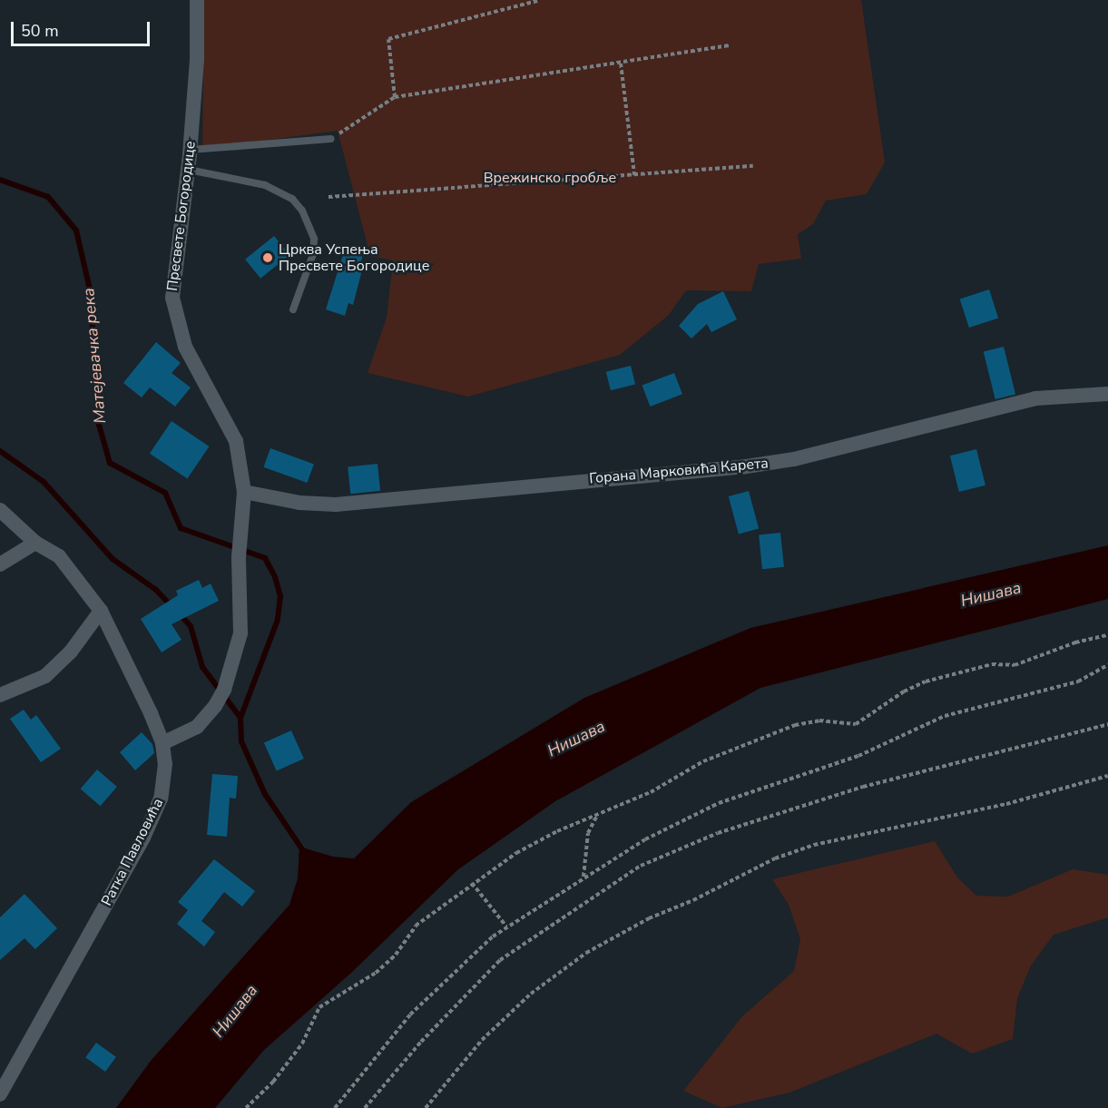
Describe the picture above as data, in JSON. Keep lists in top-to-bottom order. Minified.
{"streets":{"street":["Пресвете Богородице","Горана Марковића Карета","Ратка Павловића"]},"crossings":[["Пресвете Богородице","Горана Марковића Карета"],["Пресвете Богородице","Ратка Павловића"]],"water":["Матејевачка река","Нишава"],"parks":["Врежинско гробље"],"places":["Црква Успења Пресвете Богородице"],"scale_bar":"50 m"}
